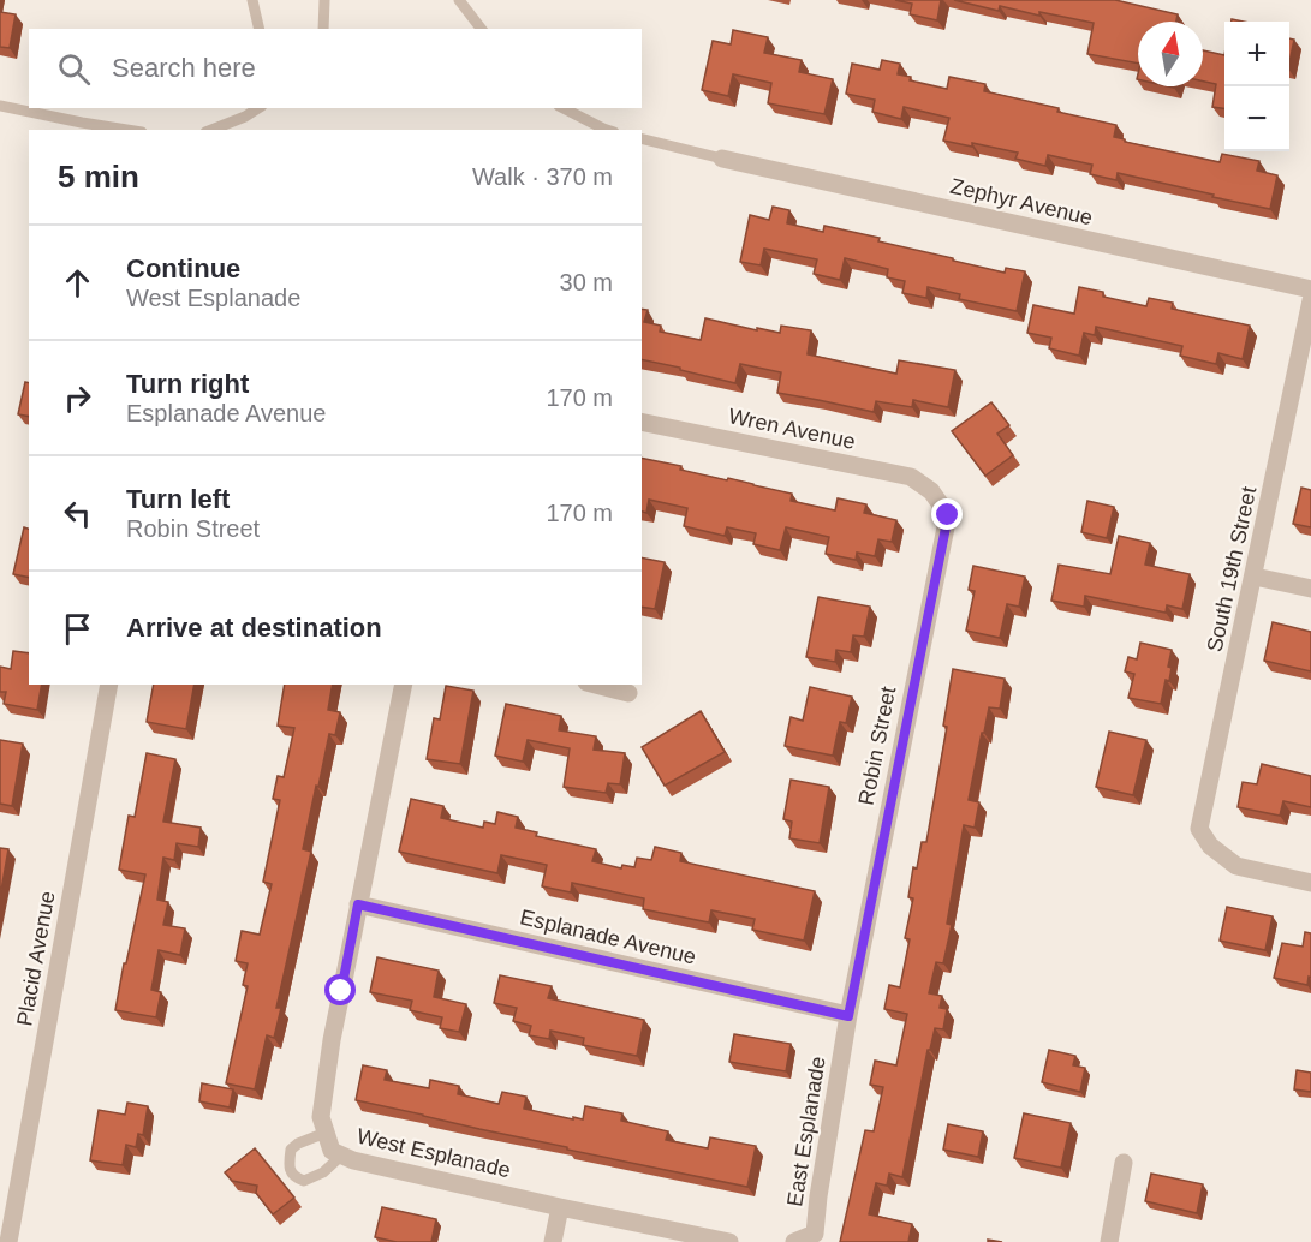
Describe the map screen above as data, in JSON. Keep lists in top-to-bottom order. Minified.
{"streets":{"street":["Zephyr Avenue","Wren Avenue","South 19th Street","Robin Street","Esplanade Avenue","Placid Avenue","East Esplanade","West Esplanade"]},"crossings":[["Wren Avenue","Robin Street"],["Robin Street","Esplanade Avenue"],["Robin Street","East Esplanade"],["Esplanade Avenue","East Esplanade"],["Esplanade Avenue","West Esplanade"]],"north":"top","page":{"map_buttons":["+","−"],"search":"Search here","heading":["5 min","Walk · 370 m"],"list":[["Continue","West Esplanade","30 m"],["Turn right","Esplanade Avenue","170 m"],["Turn left","Robin Street","170 m"],"Arrive at destination"]}}
